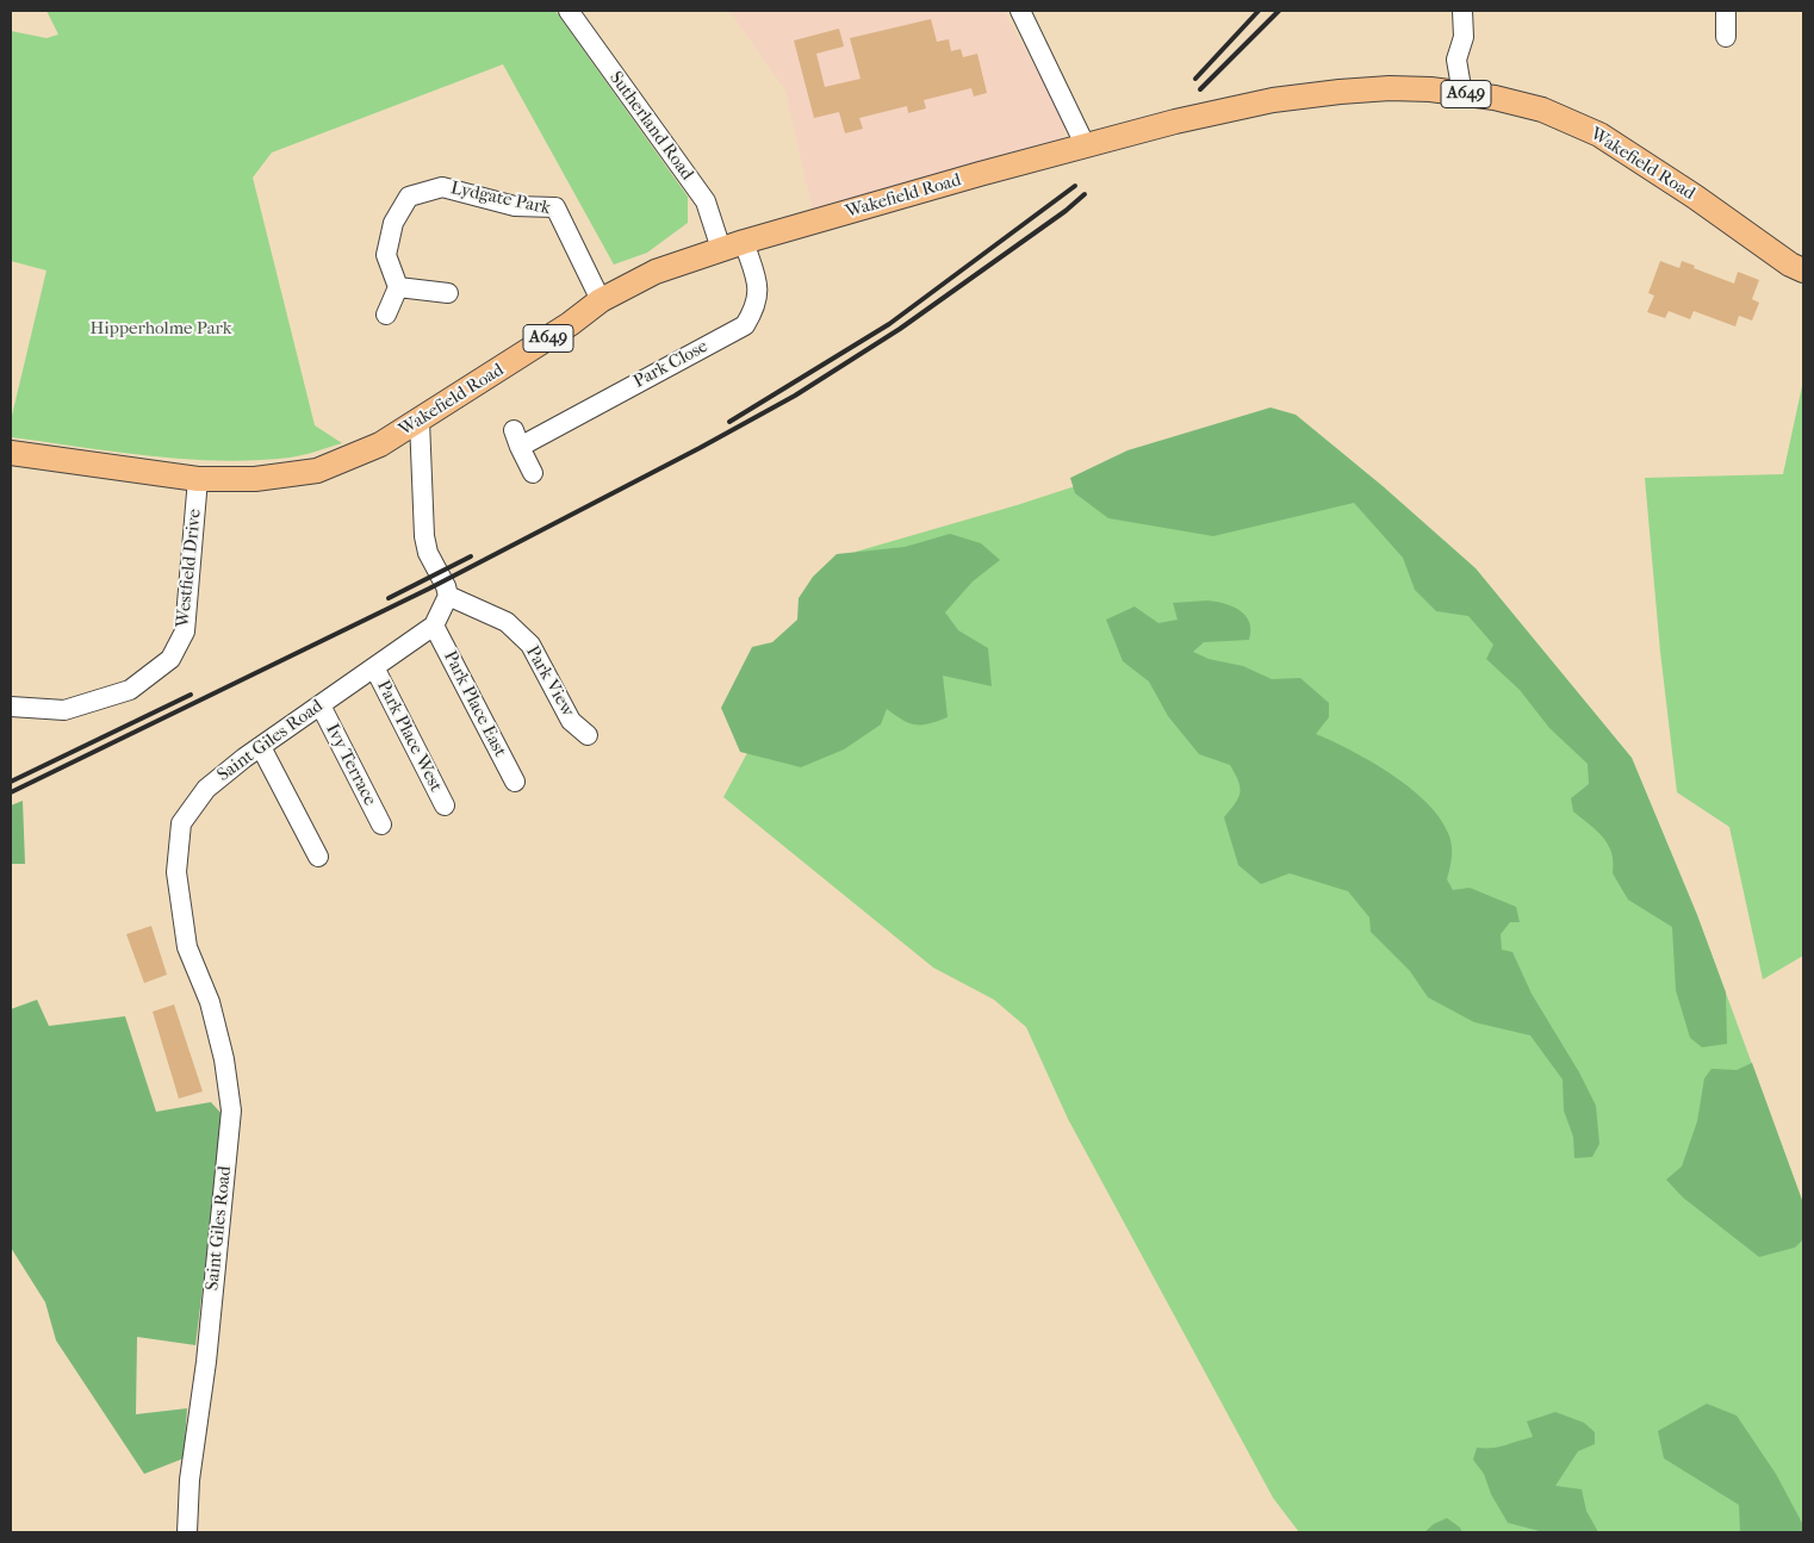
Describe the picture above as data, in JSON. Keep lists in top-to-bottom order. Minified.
{"streets":{"main road":["A649","Wakefield Road"],"street":["Sutherland Road","Lydgate Park","Park Close","Westfield Drive","Park View","Park Place East","Park Place West","Saint Giles Road","Ivy Terrace"]},"crossings":[["Sutherland Road","Wakefield Road"],["Wakefield Road","Lydgate Park"],["Wakefield Road","Park Close"],["Wakefield Road","Westfield Drive"],["Park Place East","Saint Giles Road"],["Park Place West","Saint Giles Road"],["Saint Giles Road","Ivy Terrace"]],"parks":["Hipperholme Park"]}
